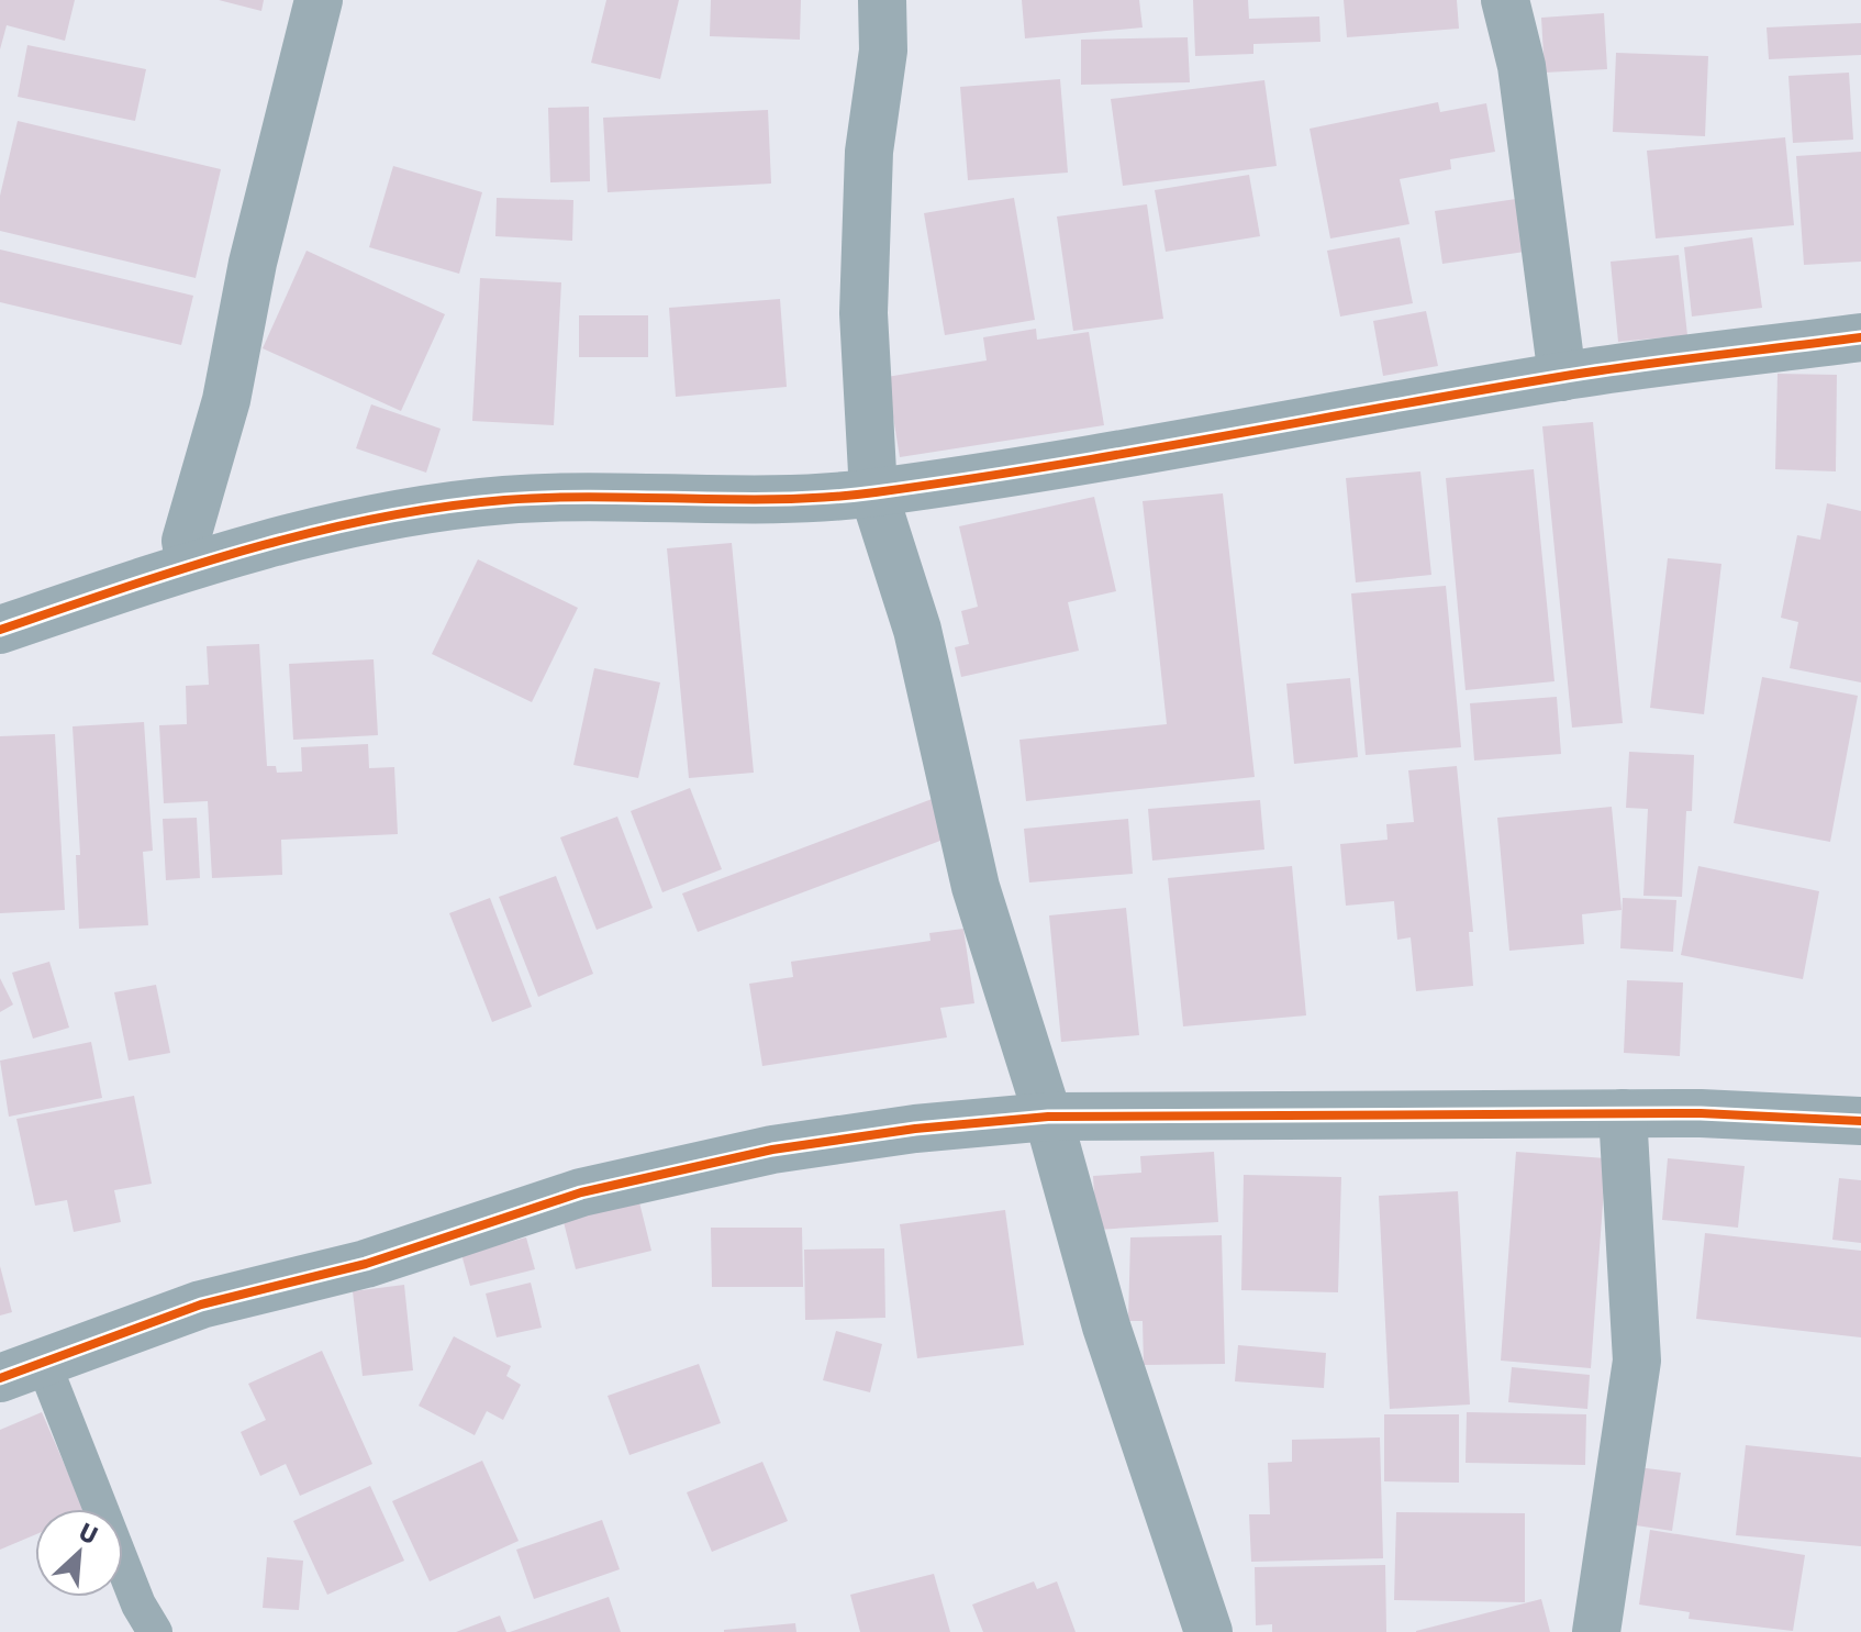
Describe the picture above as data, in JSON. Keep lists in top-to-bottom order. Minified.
{"north":"top right"}
